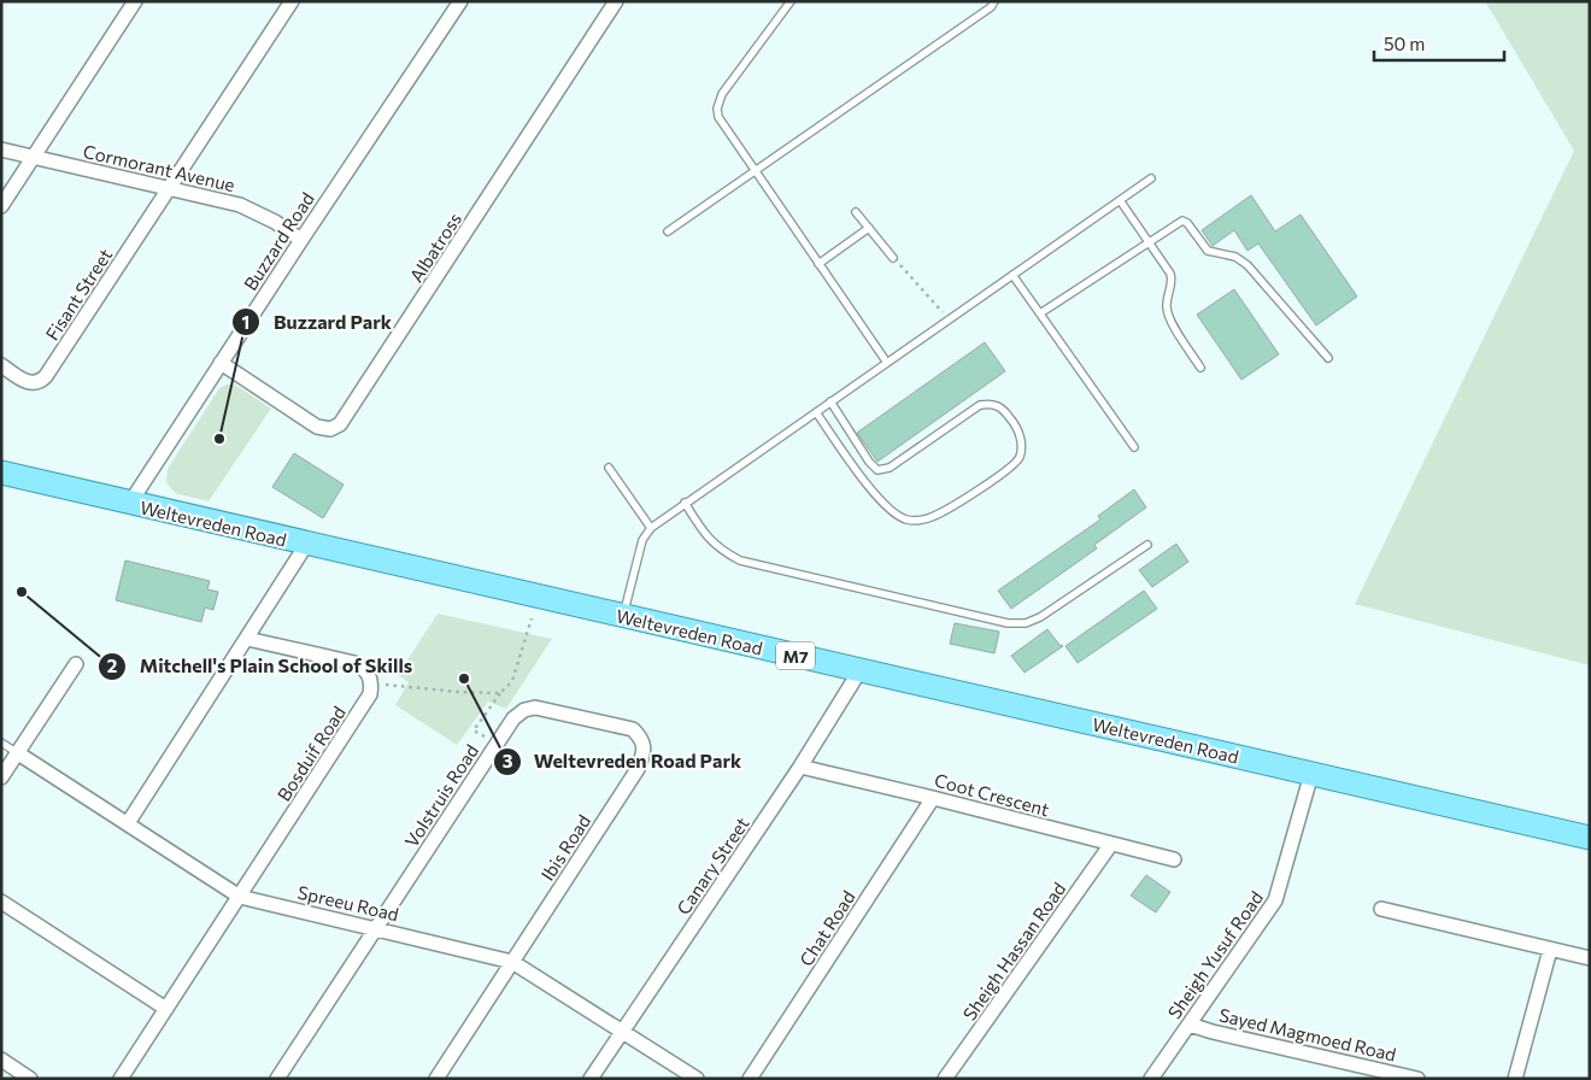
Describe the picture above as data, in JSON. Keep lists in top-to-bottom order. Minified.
{"streets":{"main road":["Weltevreden Road","M7"],"street":["Cormorant Avenue","Buzzard Road","Albatross","Fisant Street","Bosduif Road","Coot Crescent","Volstruis Road","Ibis Road","Canary Street","Spreeu Road","Chat Road","Sheigh Hassan Road","Sheigh Yusuf Road","Sayed Magmoed Road"]},"crossings":[["Cormorant Avenue","Buzzard Road"],["Cormorant Avenue","Fisant Street"],["Buzzard Road","Albatross"],["Buzzard Road","Weltevreden Road"],["Weltevreden Road","Canary Street"],["Weltevreden Road","Sheigh Yusuf Road"],["Bosduif Road","Spreeu Road"],["Coot Crescent","Canary Street"],["Coot Crescent","Chat Road"],["Coot Crescent","Sheigh Hassan Road"],["Volstruis Road","Ibis Road"],["Volstruis Road","Spreeu Road"],["Ibis Road","Spreeu Road"],["Canary Street","Spreeu Road"],["Sheigh Yusuf Road","Sayed Magmoed Road"]],"places":["Buzzard Park","Mitchell's Plain School of Skills","Weltevreden Road Park"],"scale_bar":"50 m"}
